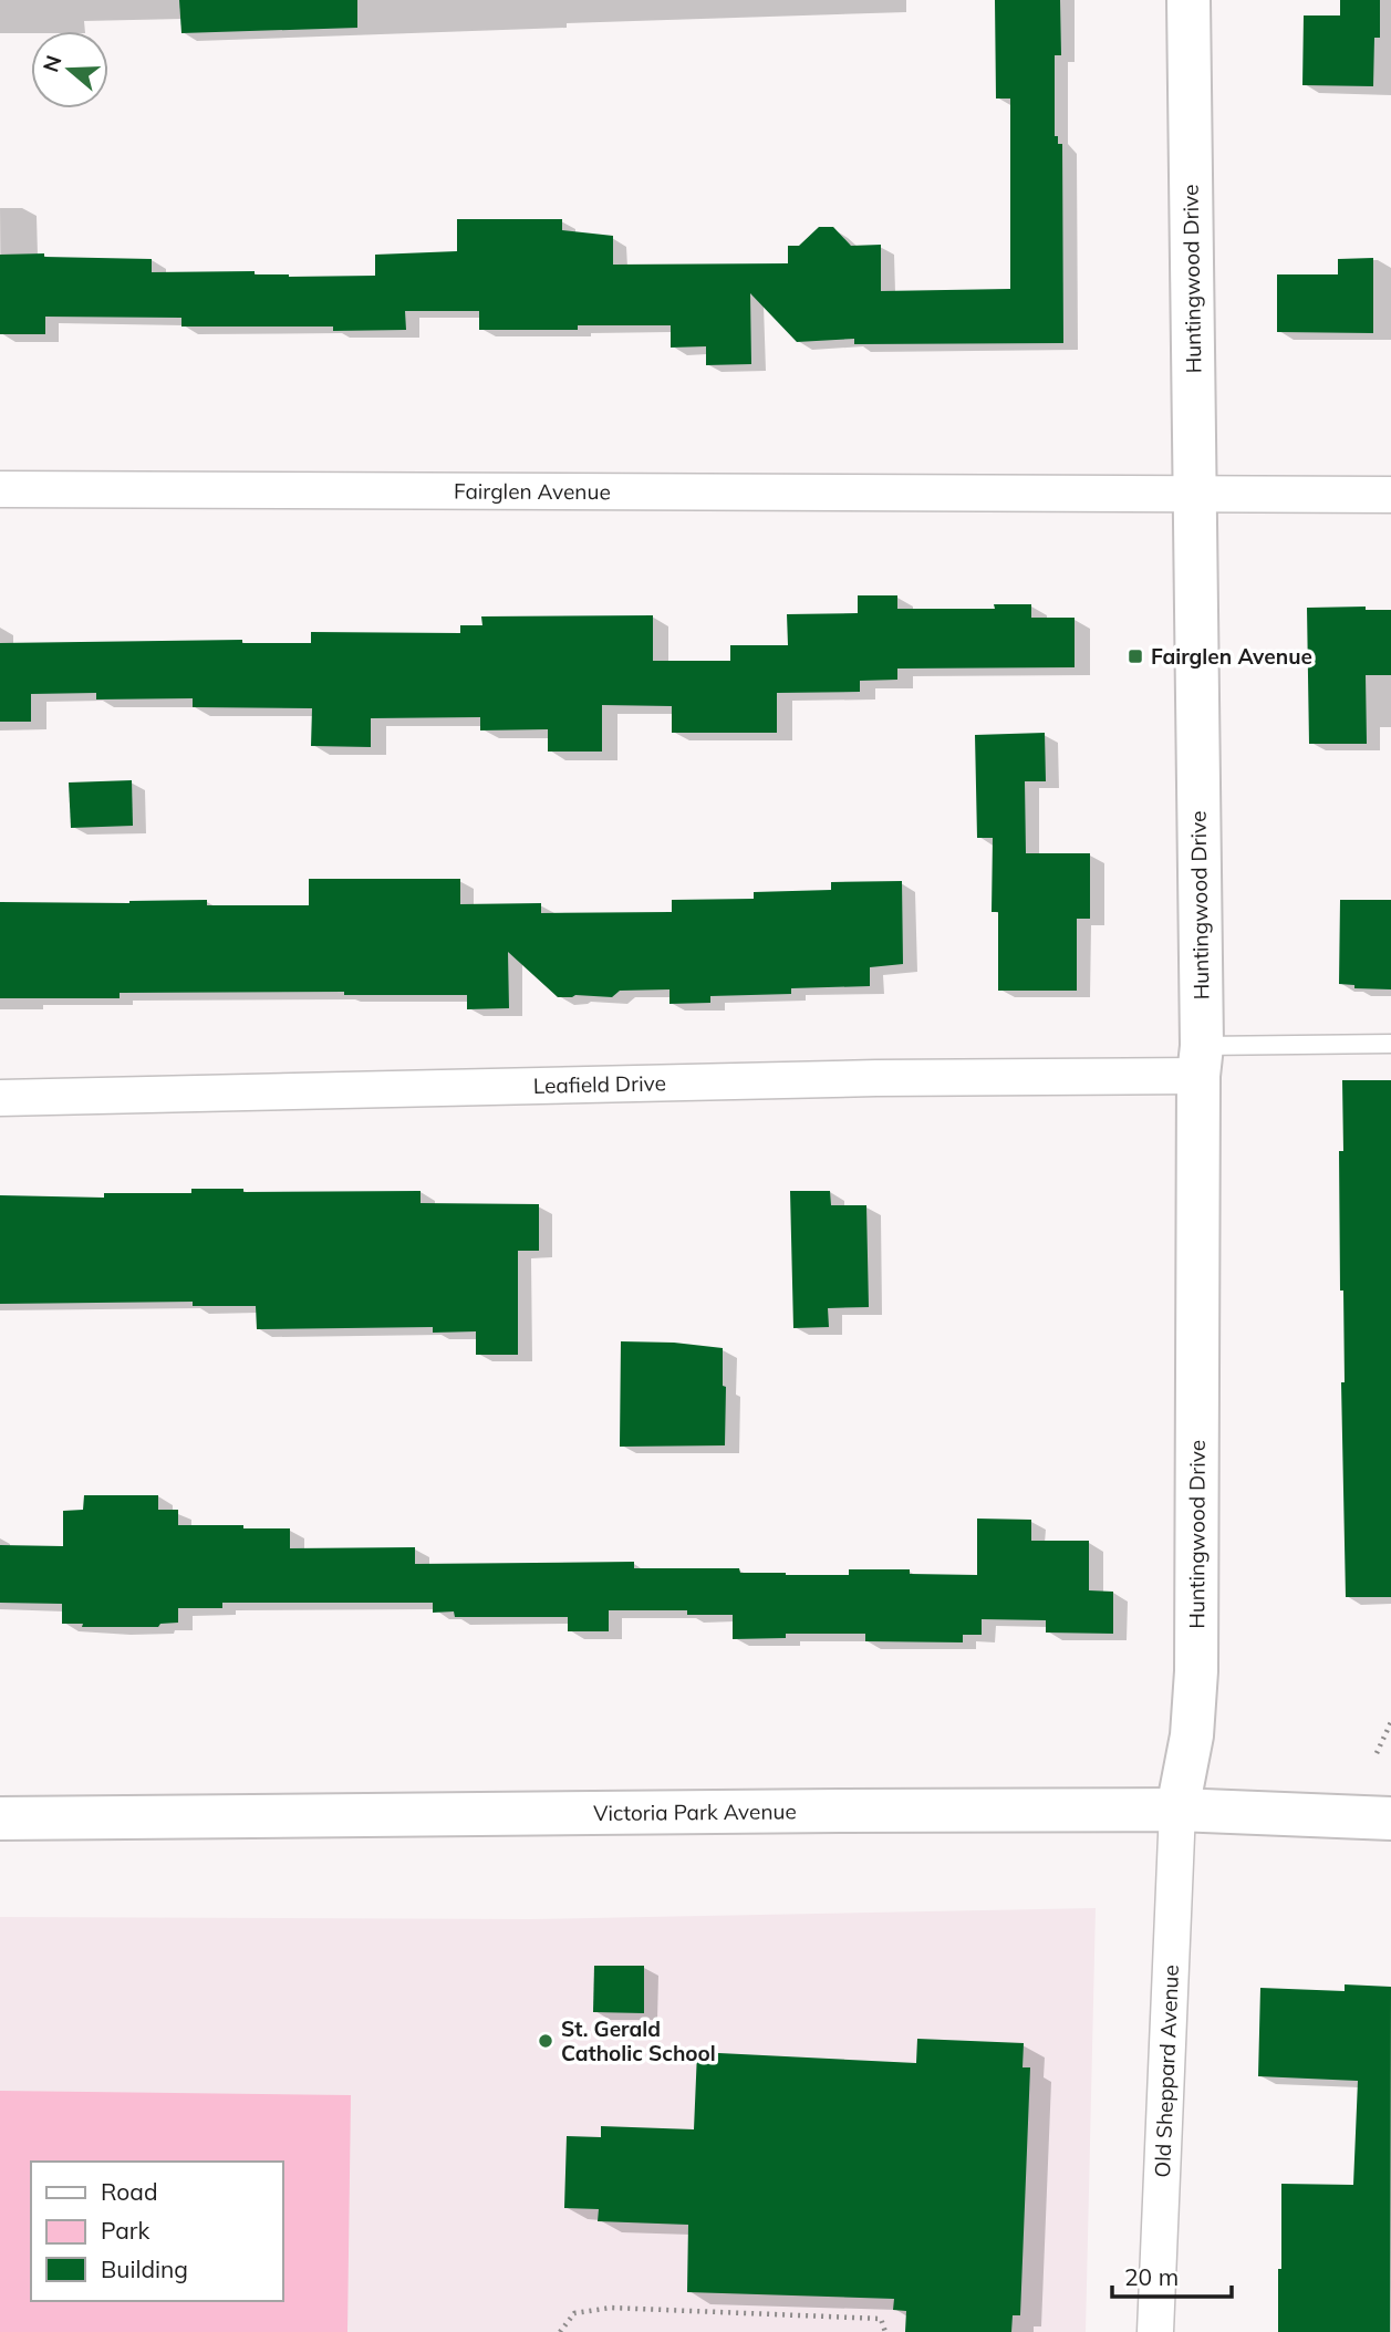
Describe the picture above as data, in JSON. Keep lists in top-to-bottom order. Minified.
{"streets":{"street":["Huntingwood Drive","Fairglen Avenue","Leafield Drive","Victoria Park Avenue","Old Sheppard Avenue"]},"crossings":[["Huntingwood Drive","Fairglen Avenue"],["Huntingwood Drive","Leafield Drive"],["Huntingwood Drive","Victoria Park Avenue"],["Huntingwood Drive","Old Sheppard Avenue"],["Victoria Park Avenue","Old Sheppard Avenue"]],"places":{"transit":["Fairglen Avenue"],"other":["St. Gerald Catholic School"]},"legend":["Road","Park","Building"],"scale_bar":"20 m","north":"left"}
